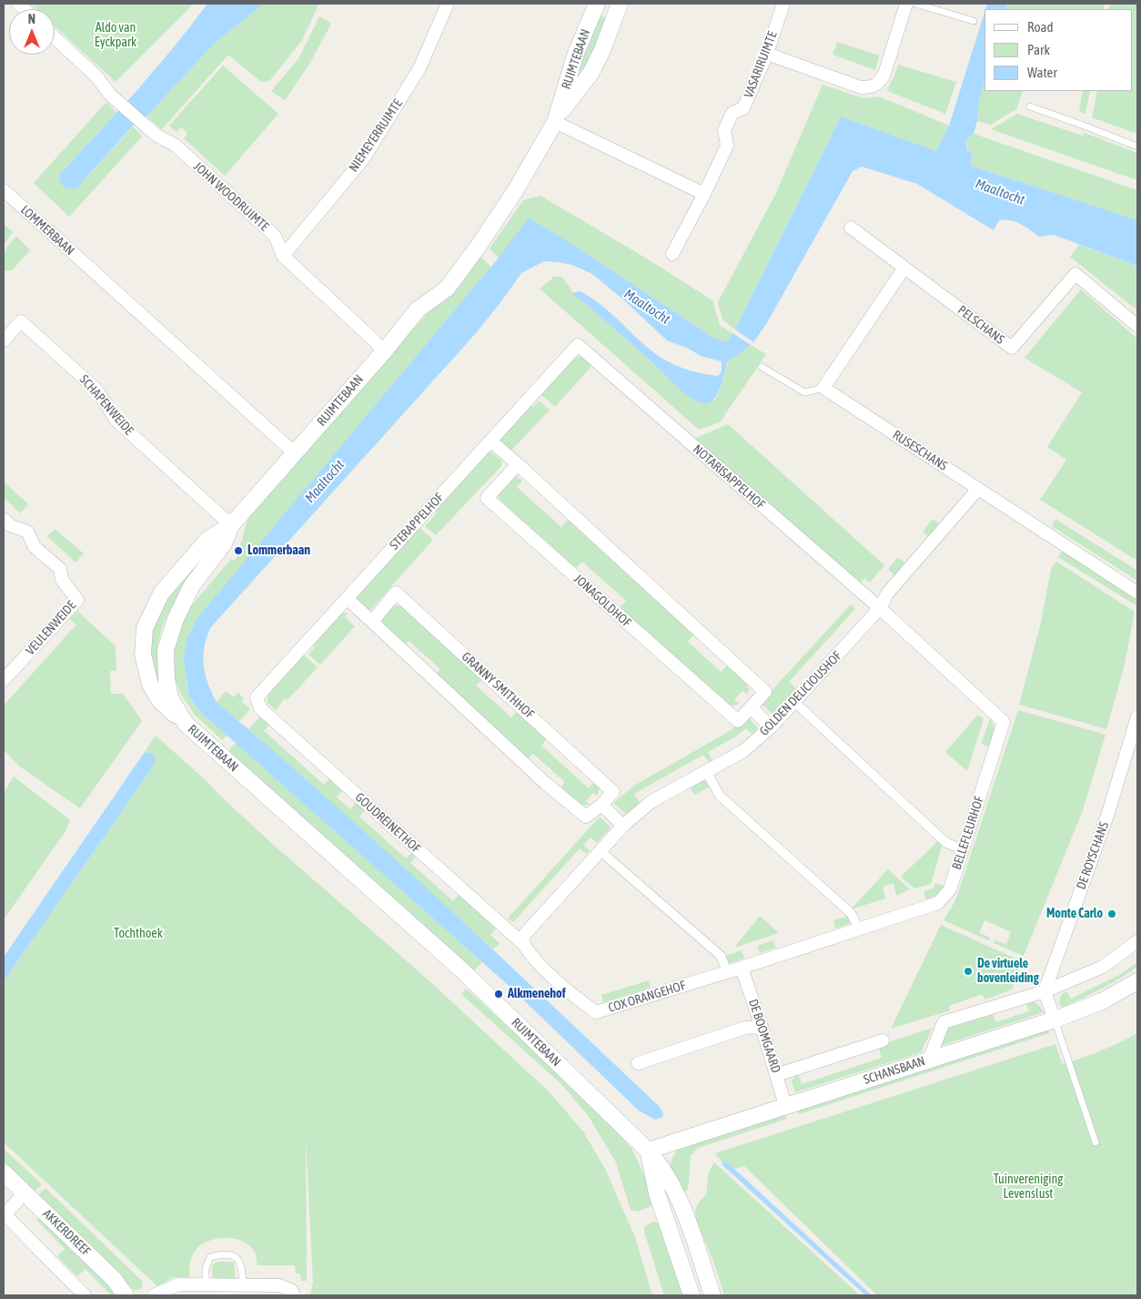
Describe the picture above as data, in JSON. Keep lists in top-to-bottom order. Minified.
{"streets":{"street":["RUIMTEBAAN","VASARIRUIMTE","NIEMEYERRUIMTE","JOHN WOODRUIMTE","LOMMERBAAN","PELSCHANS","SCHAPENWEIDE","RUSESCHANS","NOTARISAPPELHOF","STERAPPELHOF","JONAGOLDHOF","VEULENWEIDE","GRANNY SMITHHOF","GOLDEN DELICIOUSHOF","GOUDREINETHOF","BELLEFLEURHOF","DE ROYSCHANS","COX ORANGEHOF","DE BOOMGAARD","SCHANSBAAN","AKKERDREEF"]},"crossings":[["RUIMTEBAAN","JOHN WOODRUIMTE"],["RUIMTEBAAN","LOMMERBAAN"],["RUIMTEBAAN","SCHAPENWEIDE"],["RUIMTEBAAN","SCHANSBAAN"],["NIEMEYERRUIMTE","JOHN WOODRUIMTE"],["RUSESCHANS","GOLDEN DELICIOUSHOF"],["NOTARISAPPELHOF","STERAPPELHOF"],["NOTARISAPPELHOF","GOLDEN DELICIOUSHOF"],["NOTARISAPPELHOF","BELLEFLEURHOF"],["STERAPPELHOF","JONAGOLDHOF"],["STERAPPELHOF","GOUDREINETHOF"],["GOLDEN DELICIOUSHOF","GOUDREINETHOF"],["GOLDEN DELICIOUSHOF","BELLEFLEURHOF"],["GOLDEN DELICIOUSHOF","COX ORANGEHOF"],["GOUDREINETHOF","COX ORANGEHOF"],["BELLEFLEURHOF","COX ORANGEHOF"],["BELLEFLEURHOF","DE BOOMGAARD"],["COX ORANGEHOF","DE BOOMGAARD"],["DE BOOMGAARD","SCHANSBAAN"]],"water":["Maaltocht"],"parks":["Aldo van Eyckpark","Tochthoek","Tuinvereniging Levenslust"],"places":["Lommerbaan","Monte Carlo","De virtuele bovenleiding","Alkmenehof"],"legend":["Road","Park","Water"],"north":"top"}
